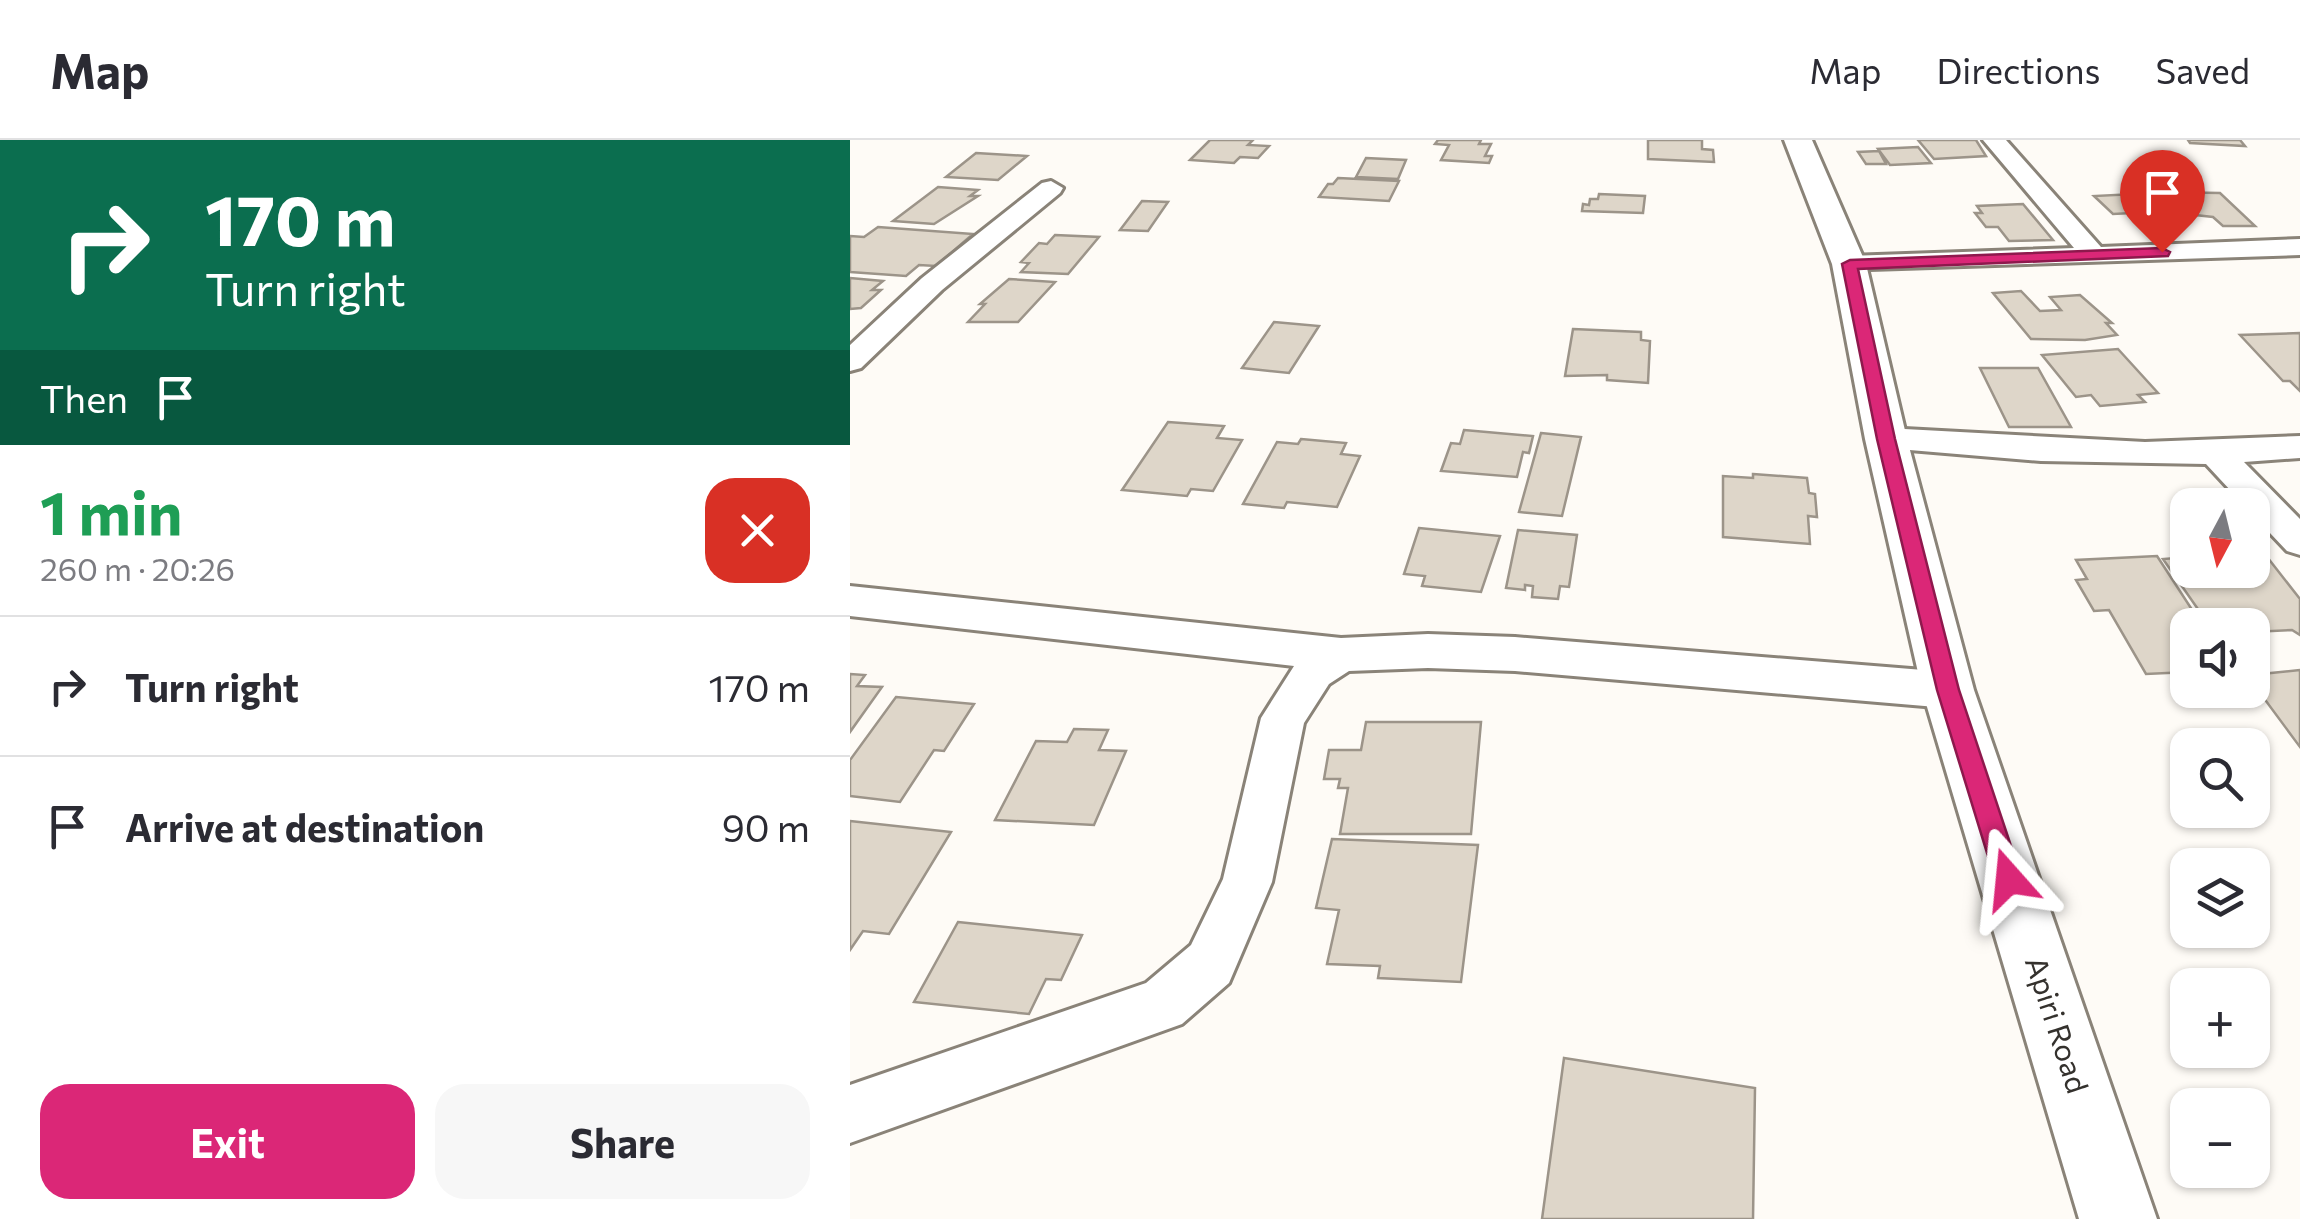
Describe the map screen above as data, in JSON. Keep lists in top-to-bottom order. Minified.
{"streets":{"street":["Apiri Road"]},"north":"bottom","page":{"header":"Map","nav":["Map","Directions","Saved"],"turn":["170 m","Turn right"],"then":"Then","heading":["1 min","260 m · 20:26"],"map_buttons":["+","−"],"list":[{"name":"Turn right","value":"170 m"},{"name":"Arrive at destination","value":"90 m"}],"buttons":["Exit","Share"]}}
